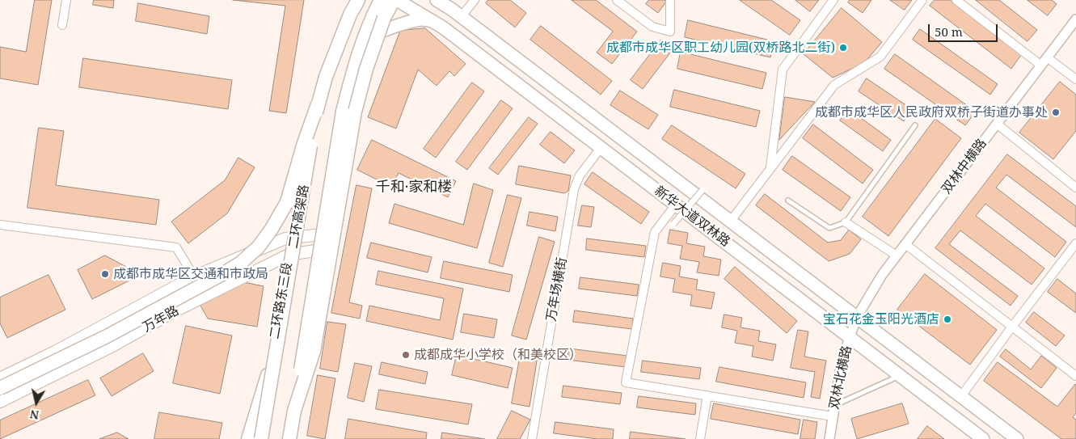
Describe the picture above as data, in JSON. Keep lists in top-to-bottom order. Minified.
{"streets":{"highway":["二环高架路"],"main road":["新华大道双林路","二环路东三段","万年路"],"street":["双林中横路","万年场横街","双林北横路"]},"crossings":[["双林中横路","新华大道双林路"],["双林中横路","双林北横路"],["新华大道双林路","万年场横街"],["新华大道双林路","双林北横路"],["二环路东三段","万年路"]],"districts":["千和·家和楼"],"places":["成都市成华区职工幼儿园(双桥路北二街)","成都市成华区人民政府双桥子街道办事处","成都市成华区交通和市政局","宝石花金玉阳光酒店","成都成华小学校（和美校区）"],"scale_bar":"50 m","north":"bottom"}
